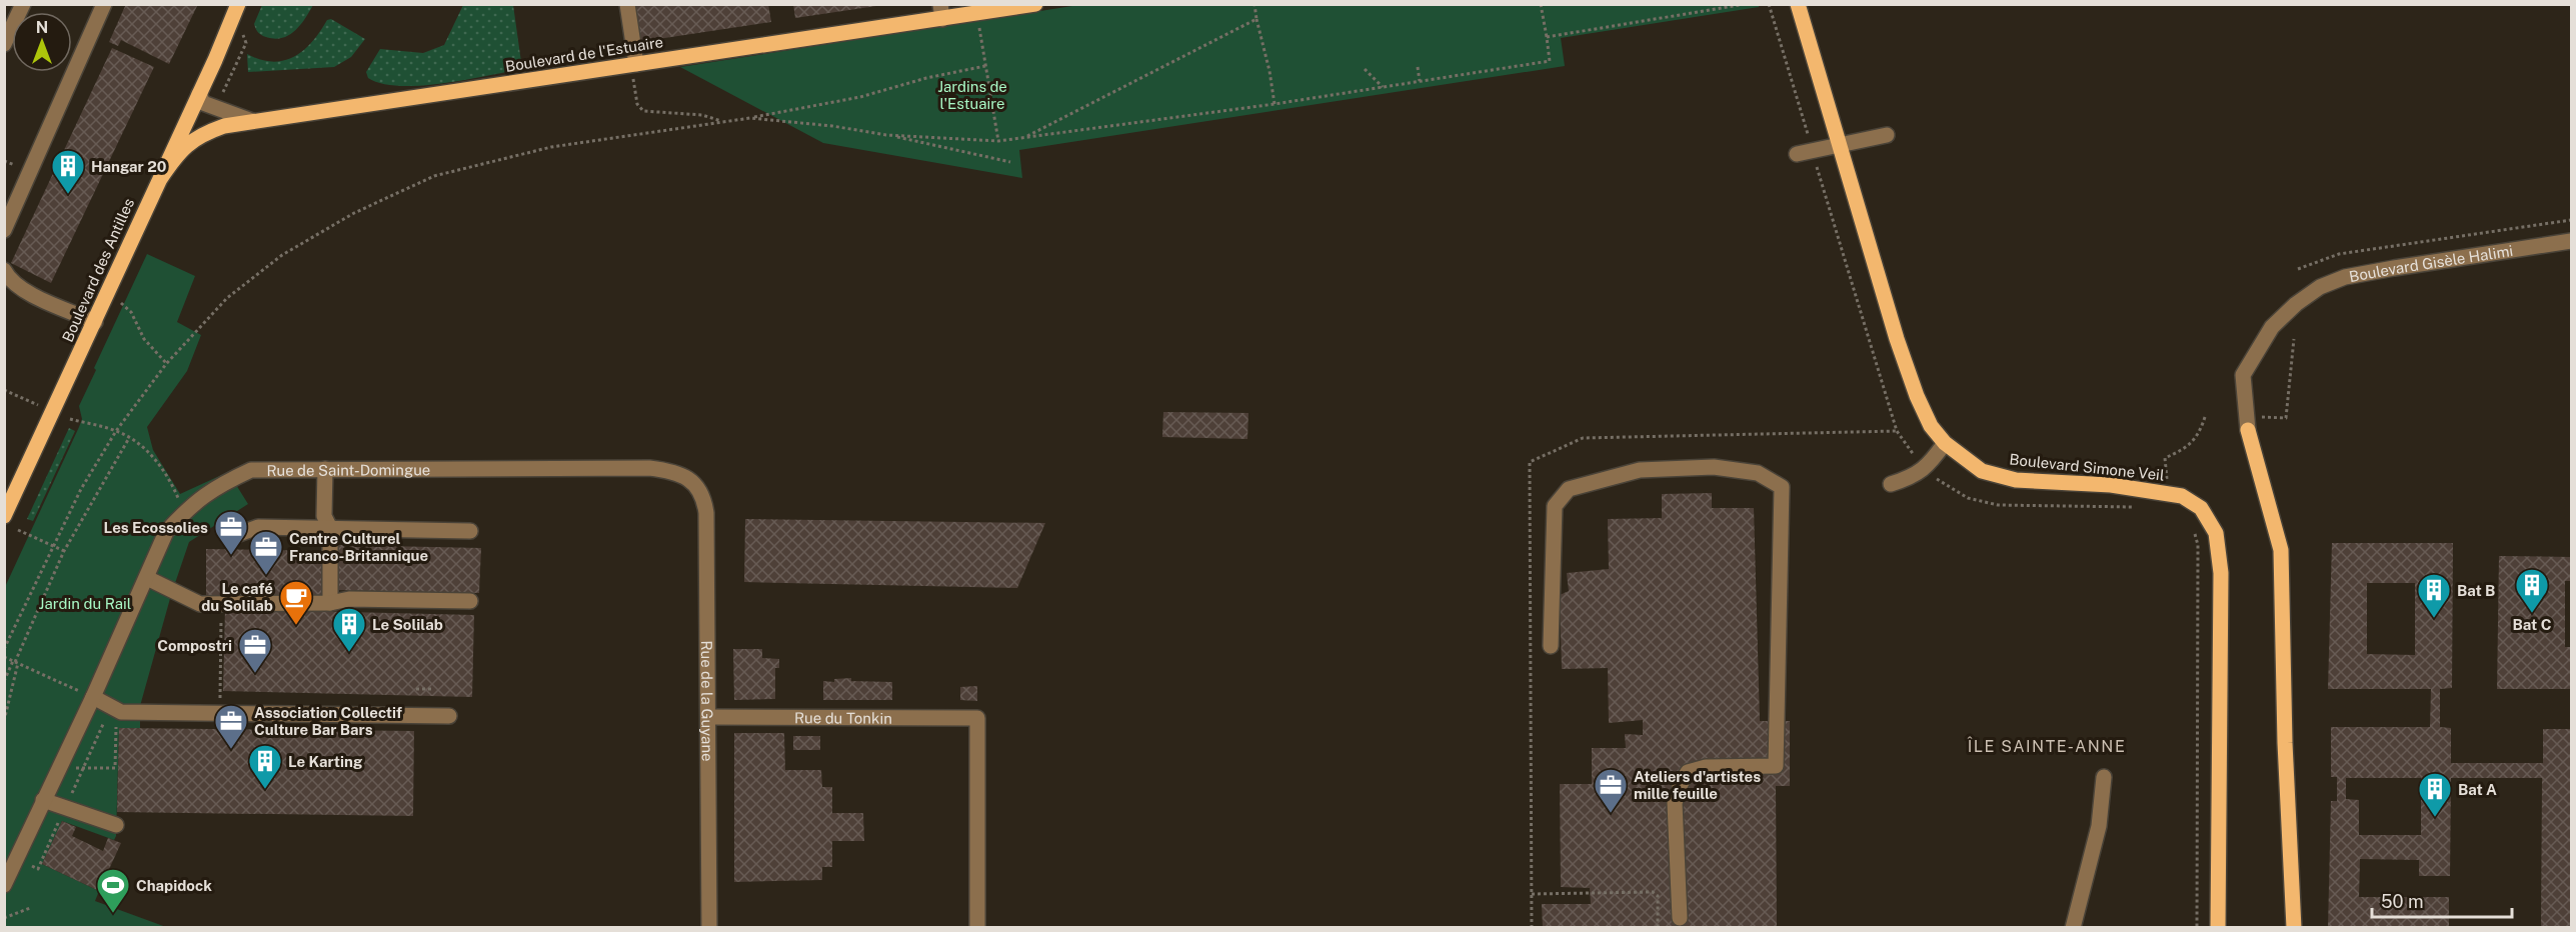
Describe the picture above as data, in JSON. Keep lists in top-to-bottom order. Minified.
{"streets":{"main road":["Boulevard de l'Estuaire","Boulevard des Antilles","Boulevard Simone Veil"],"street":["Boulevard Gisèle Halimi","Rue de Saint-Domingue","Rue de la Guyane","Rue du Tonkin"]},"crossings":[["Boulevard de l'Estuaire","Boulevard des Antilles"],["Rue de Saint-Domingue","Rue de la Guyane"],["Rue de la Guyane","Rue du Tonkin"]],"districts":["ÎLE SAINTE-ANNE"],"parks":["Jardins de l'Estuaire","Jardin du Rail"],"places":{"building":["Hangar 20","Bat C","Bat B","Le Solilab","Le Karting","Bat A"],"office":["Les Ecossolies","Centre Culturel Franco-Britannique","Compostri","Association Collectif Culture Bar Bars","Ateliers d'artistes mille feuille"],"cafe":["Le café du Solilab"],"sports":["Chapidock"]},"scale_bar":"50 m","north":"top"}
